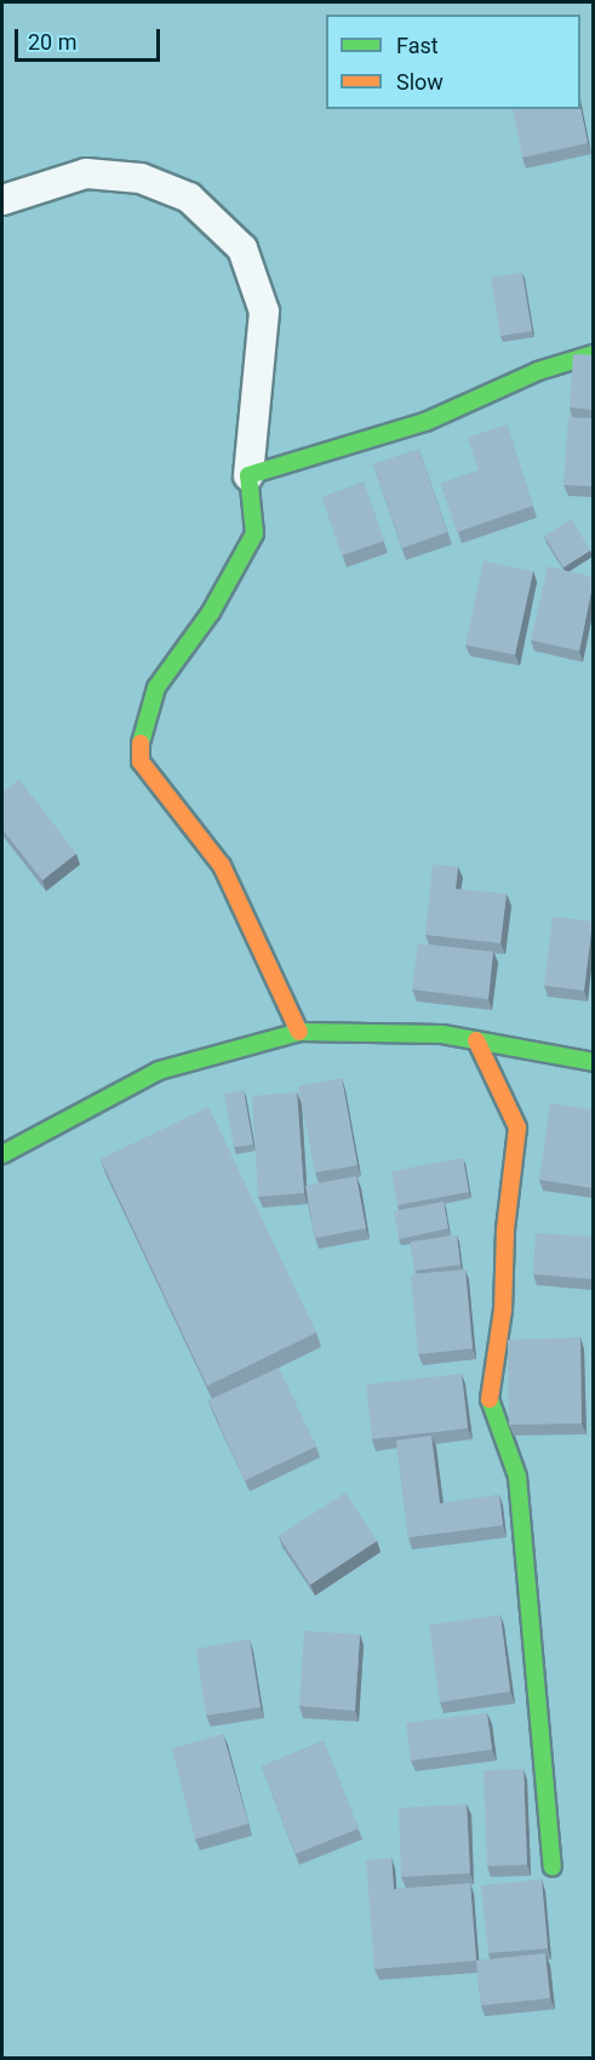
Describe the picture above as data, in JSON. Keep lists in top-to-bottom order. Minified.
{"legend":["Fast","Slow"],"scale_bar":"20 m"}
